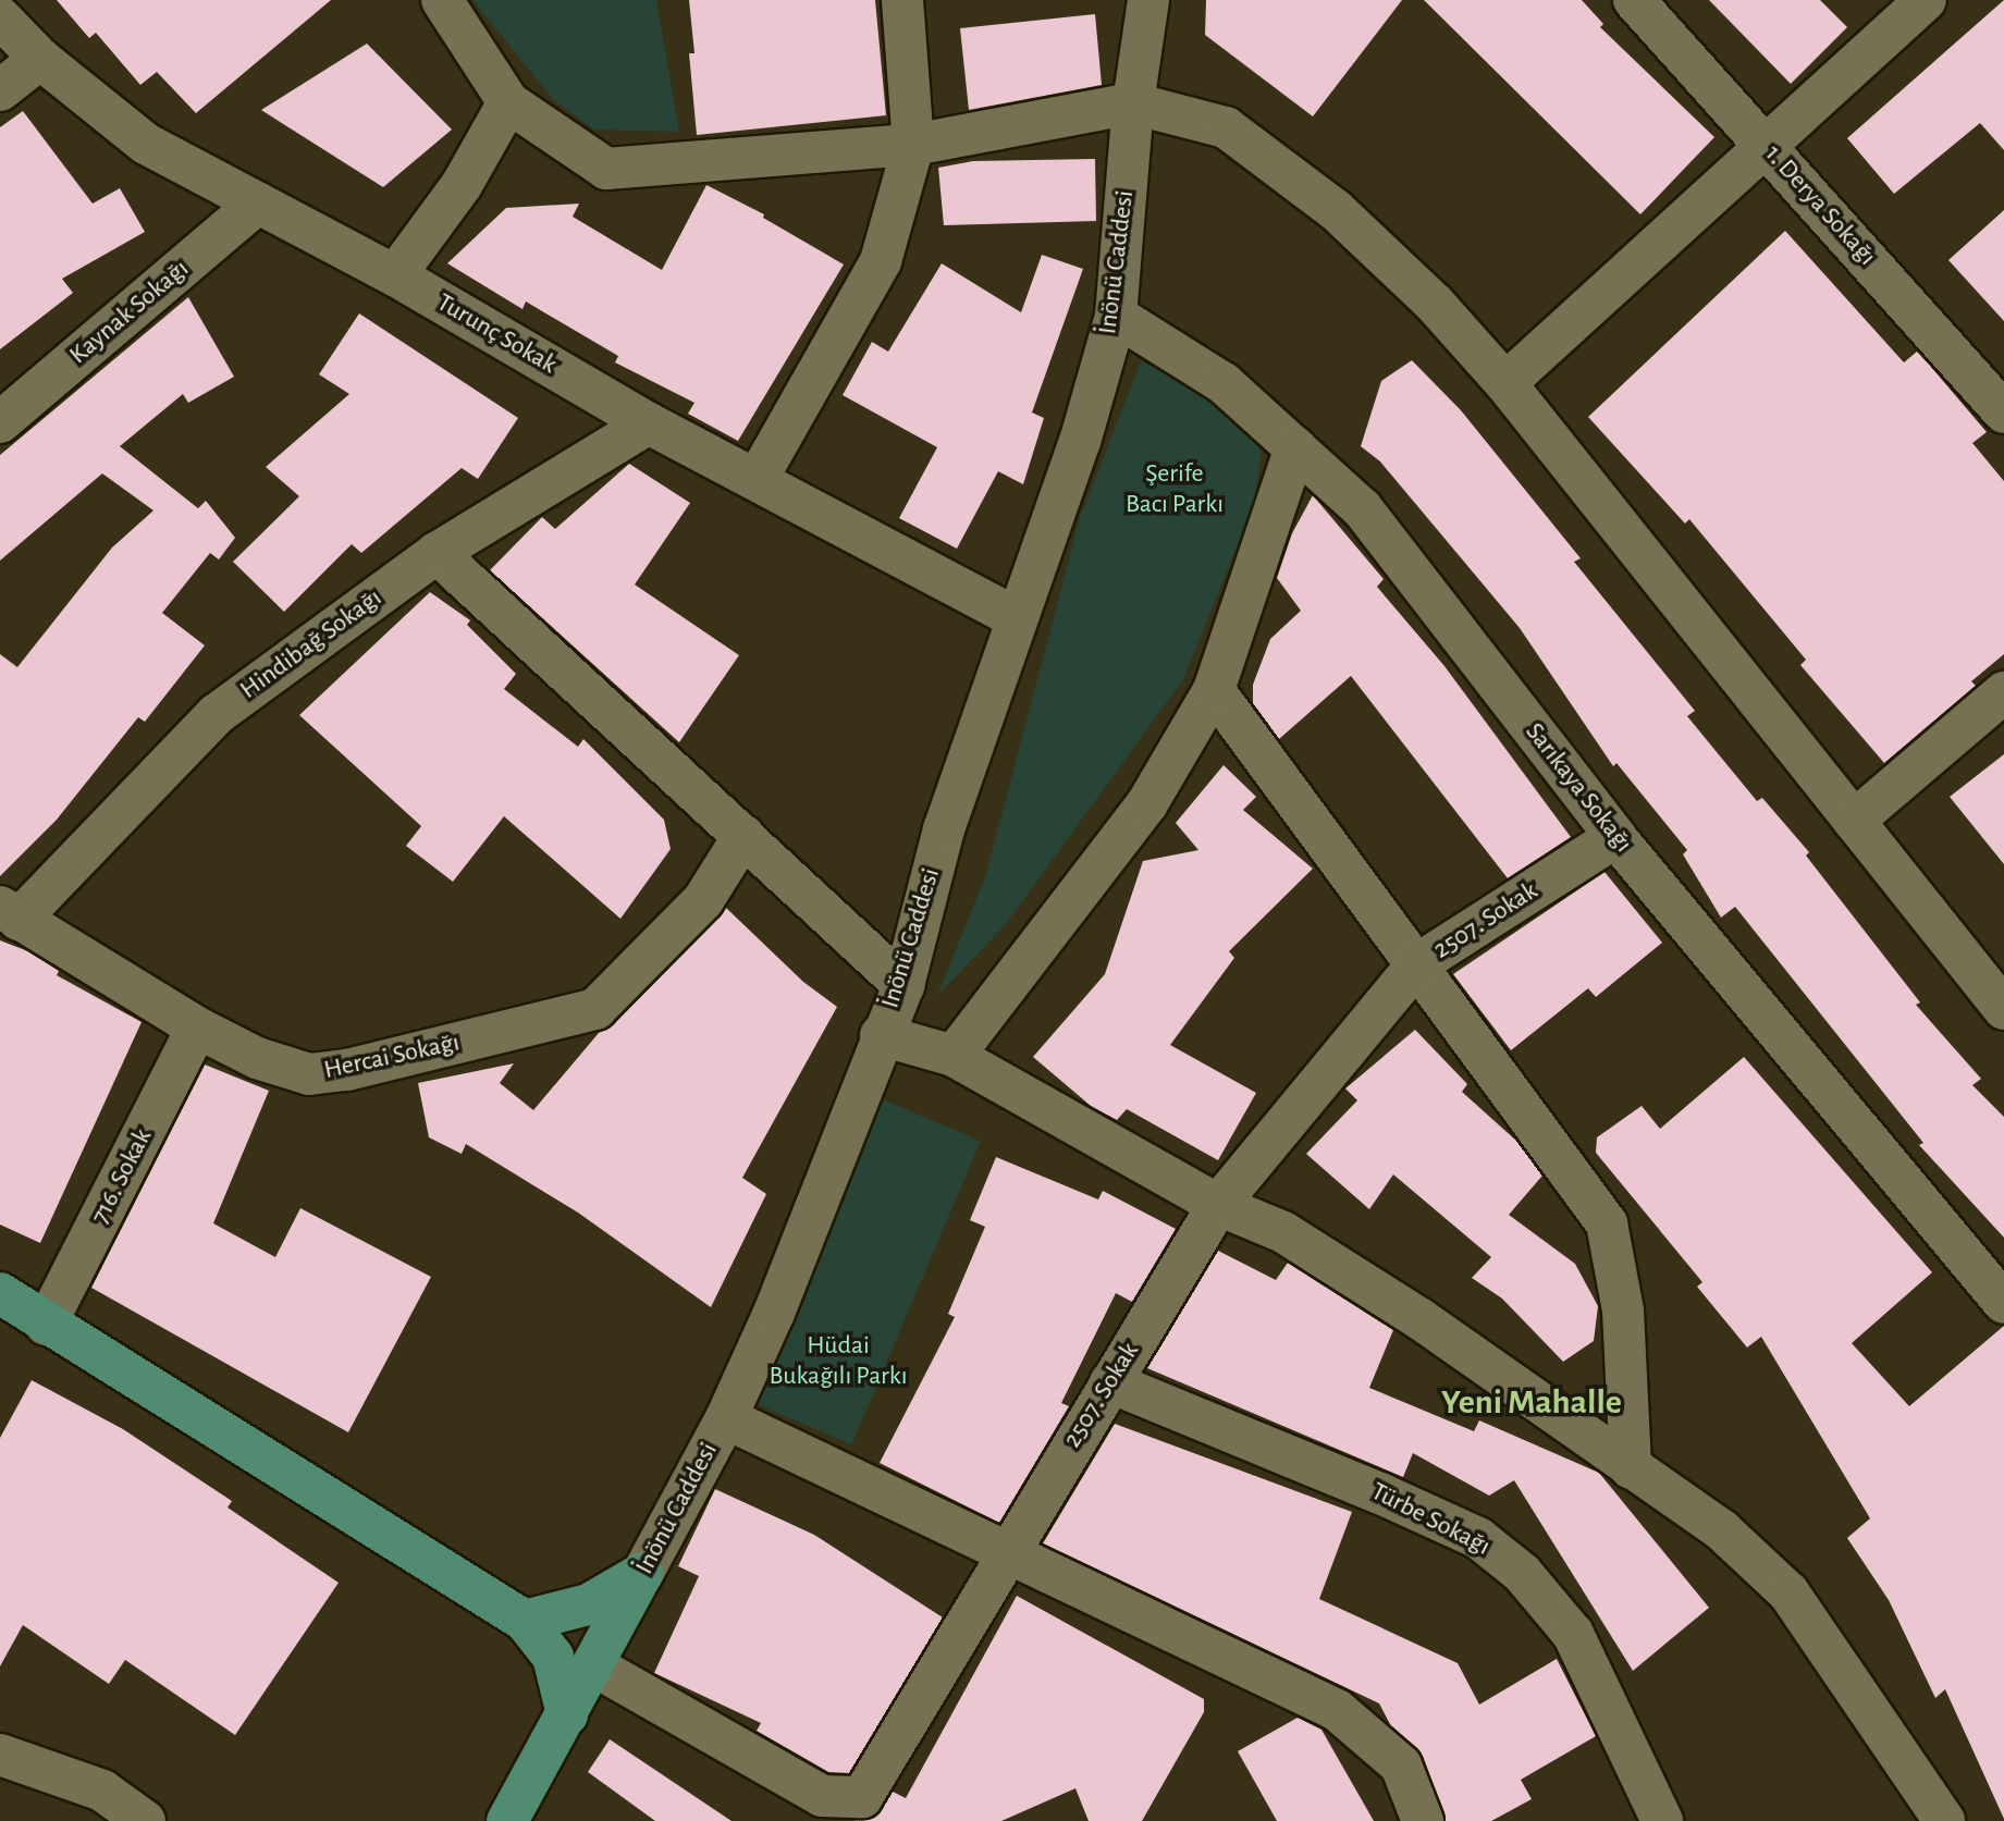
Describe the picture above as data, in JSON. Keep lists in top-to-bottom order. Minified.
{"streets":{"main road":["İnönü Caddesi"],"street":["1. Derya Sokağı","Kaynak Sokağı","Turunç Sokak","Hindibağ Sokağı","Sarıkaya Sokağı","2507. Sokak","Hercai Sokağı","716. Sokak","Türbe Sokağı"]},"crossings":[["İnönü Caddesi","Turunç Sokak"],["İnönü Caddesi","Sarıkaya Sokağı"],["İnönü Caddesi","2507. Sokak"],["Kaynak Sokağı","Turunç Sokak"],["Turunç Sokak","Hindibağ Sokağı"],["Hindibağ Sokağı","Hercai Sokağı"],["Sarıkaya Sokağı","2507. Sokak"],["2507. Sokak","Türbe Sokağı"],["Hercai Sokağı","716. Sokak"]],"districts":["Yeni Mahalle"],"parks":["Şerife Bacı Parkı","Hüdai Bukağılı Parkı"]}
